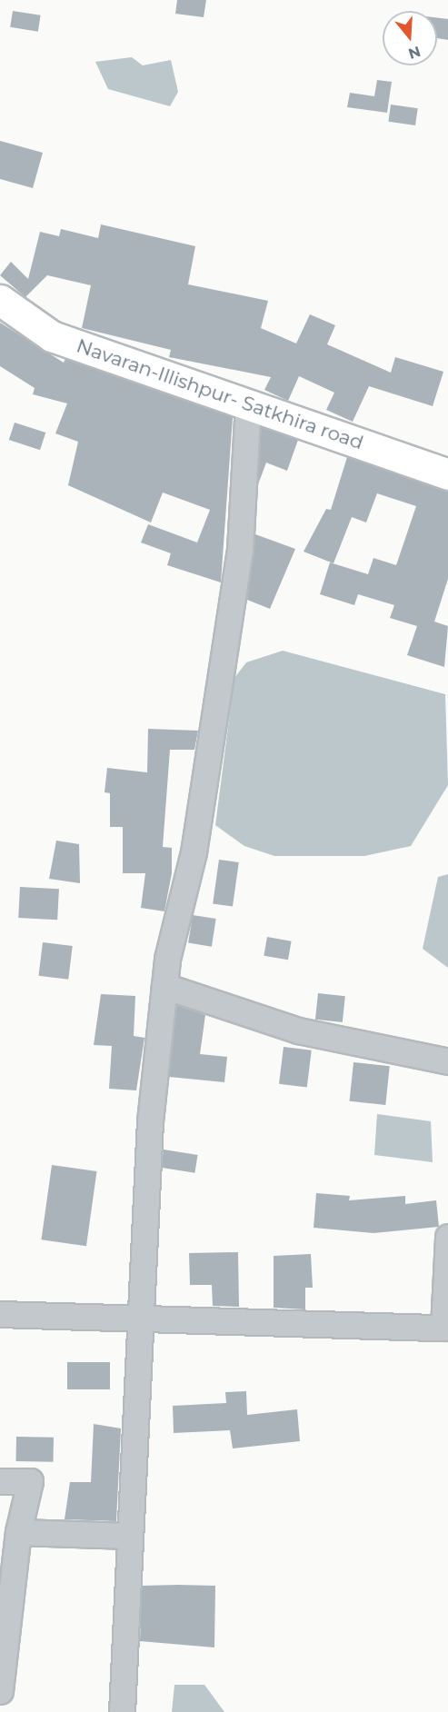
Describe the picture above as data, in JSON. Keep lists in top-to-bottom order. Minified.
{"streets":{"highway":["Navaran-Illishpur- Satkhira road"]},"north":"bottom"}
